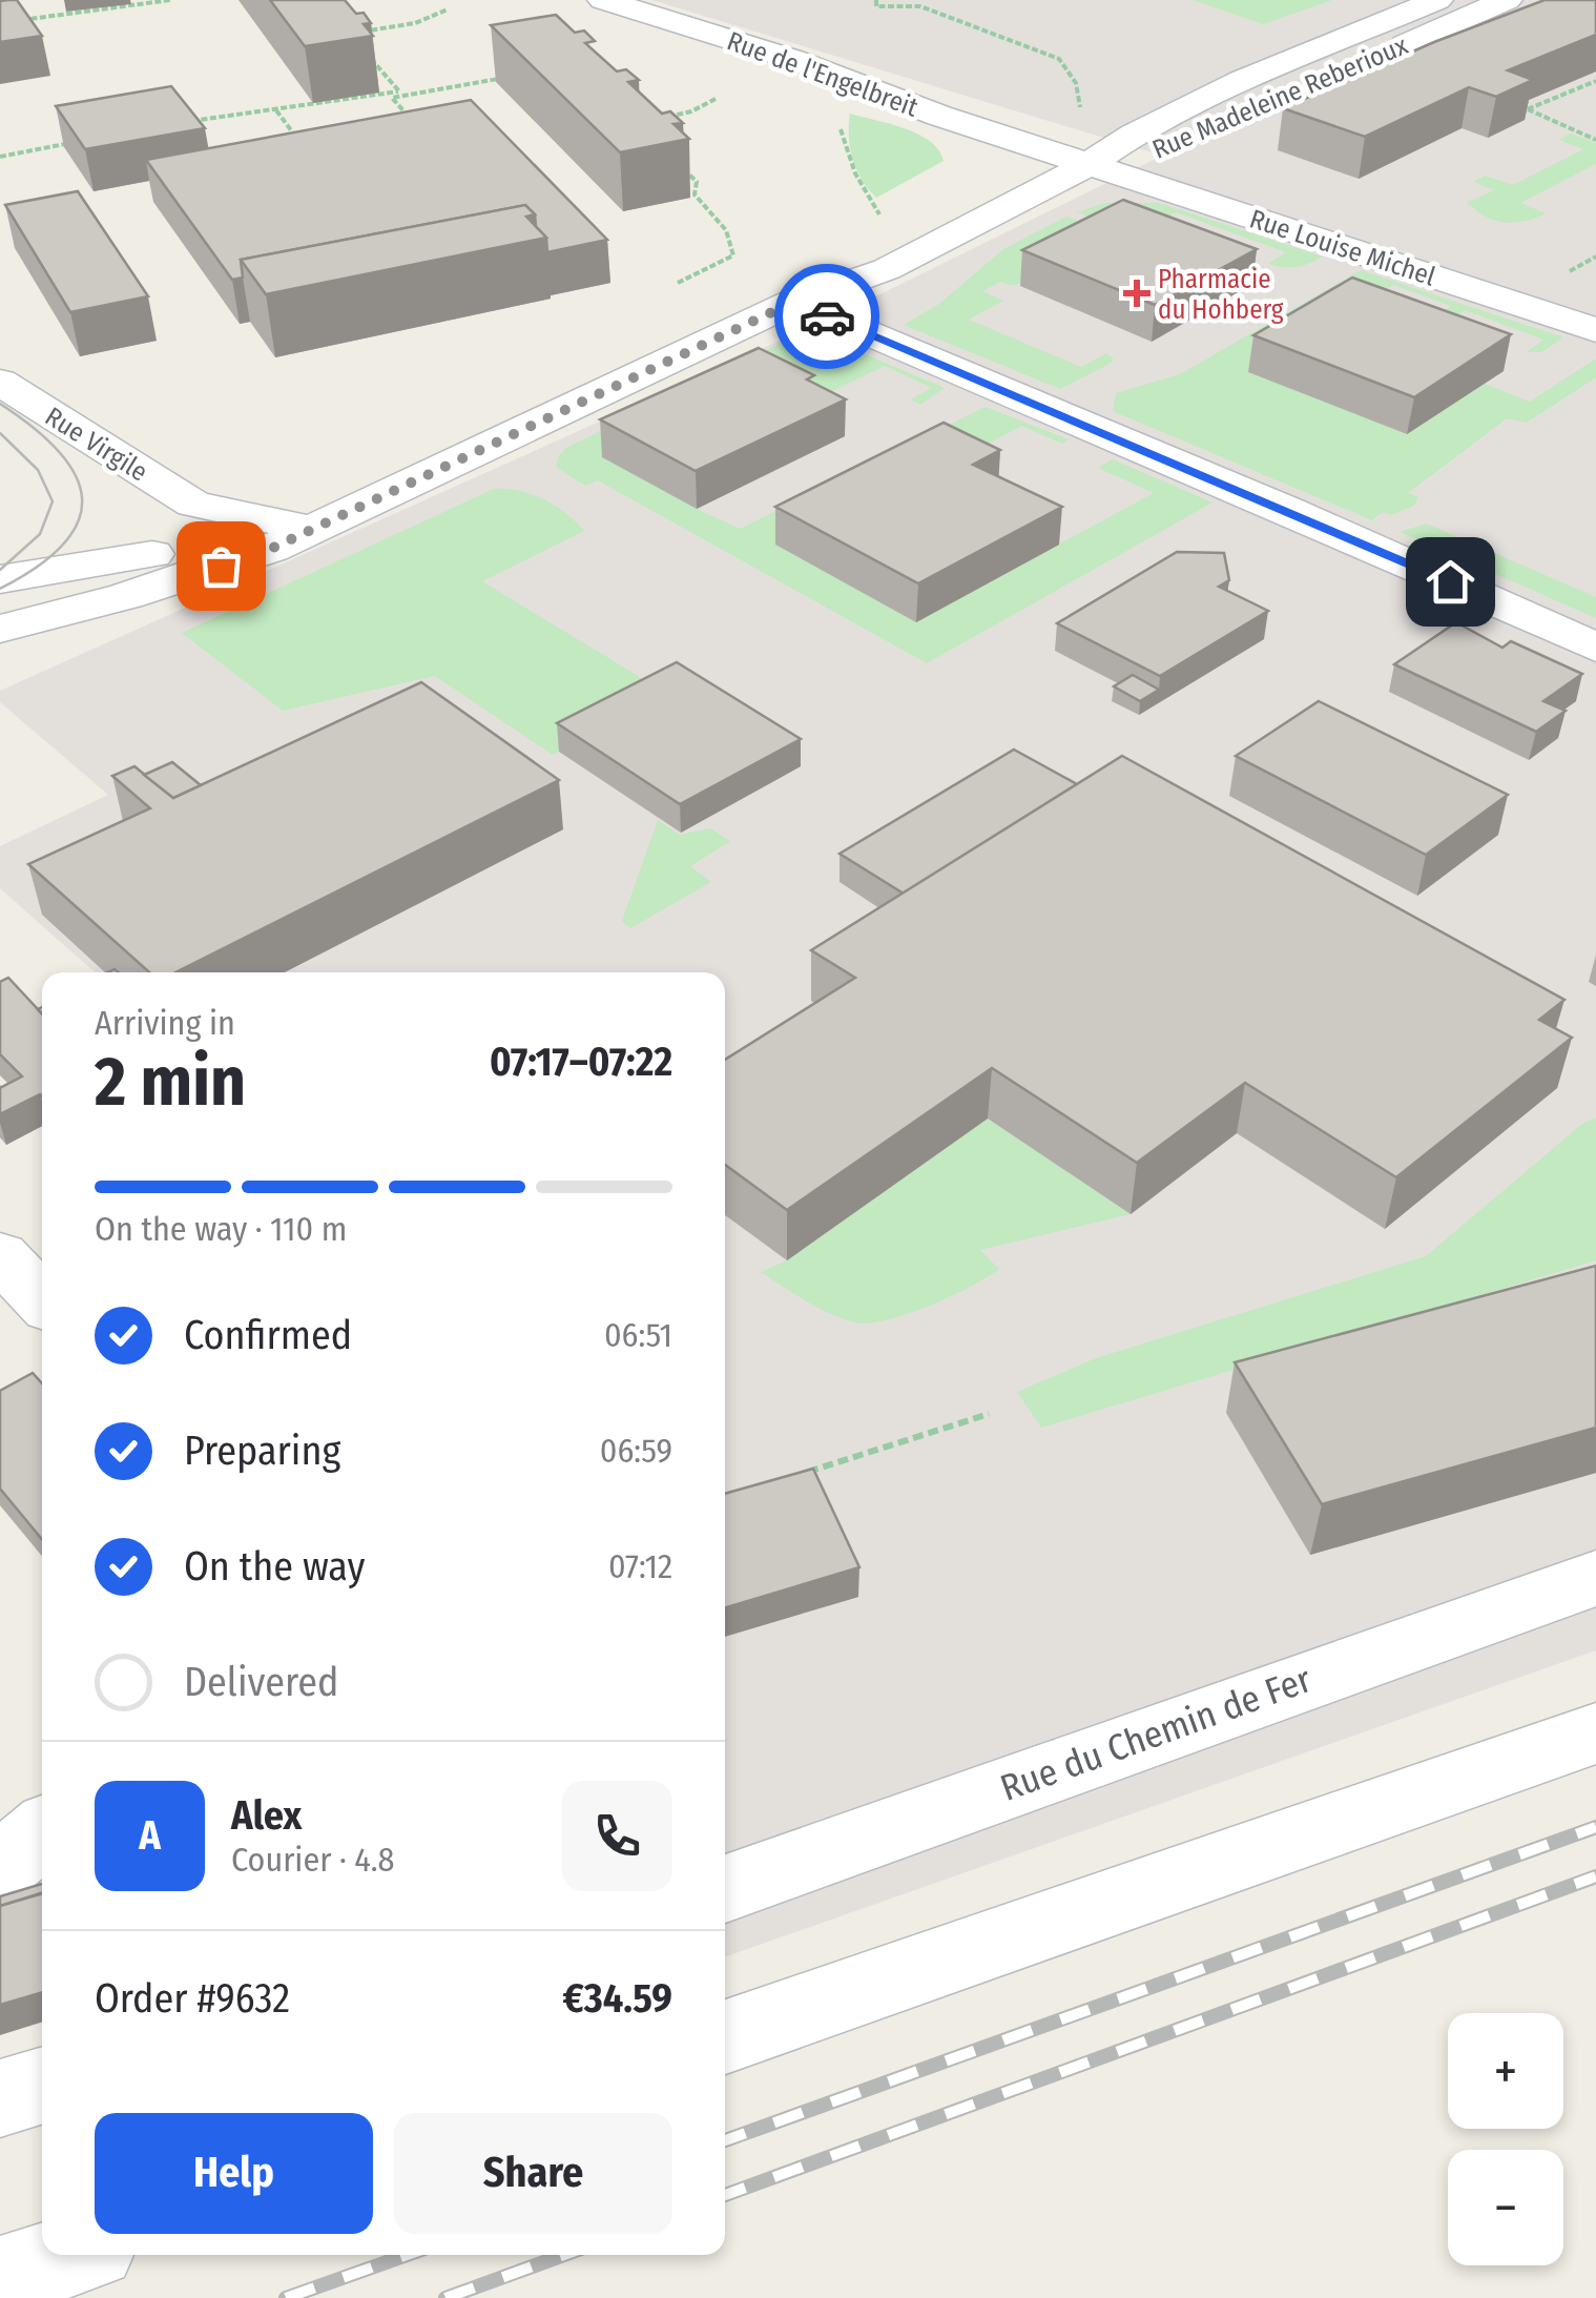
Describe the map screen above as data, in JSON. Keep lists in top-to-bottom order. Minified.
{"streets":{"street":["Rue de l'Engelbreit","Rue Madeleine Reberioux","Rue Louise Michel","Rue Virgile","Rue du Chemin de Fer"]},"crossings":[["Rue de l'Engelbreit","Rue Madeleine Reberioux"],["Rue de l'Engelbreit","Rue Louise Michel"],["Rue Madeleine Reberioux","Rue Louise Michel"]],"places":{"health":["Pharmacie du Hohberg"]},"page":{"heading":["2 min","Arriving in","07:17–07:22"],"panel":["Alex","Courier · 4.8","Order #9632","€34.59"],"bar":"On the way · 110 m","list":[["Confirmed","06:51"],["Preparing","06:59"],["On the way","07:12"],"Delivered"],"round":"A","map_buttons":["+","−"],"buttons":["Help","Share"]}}
